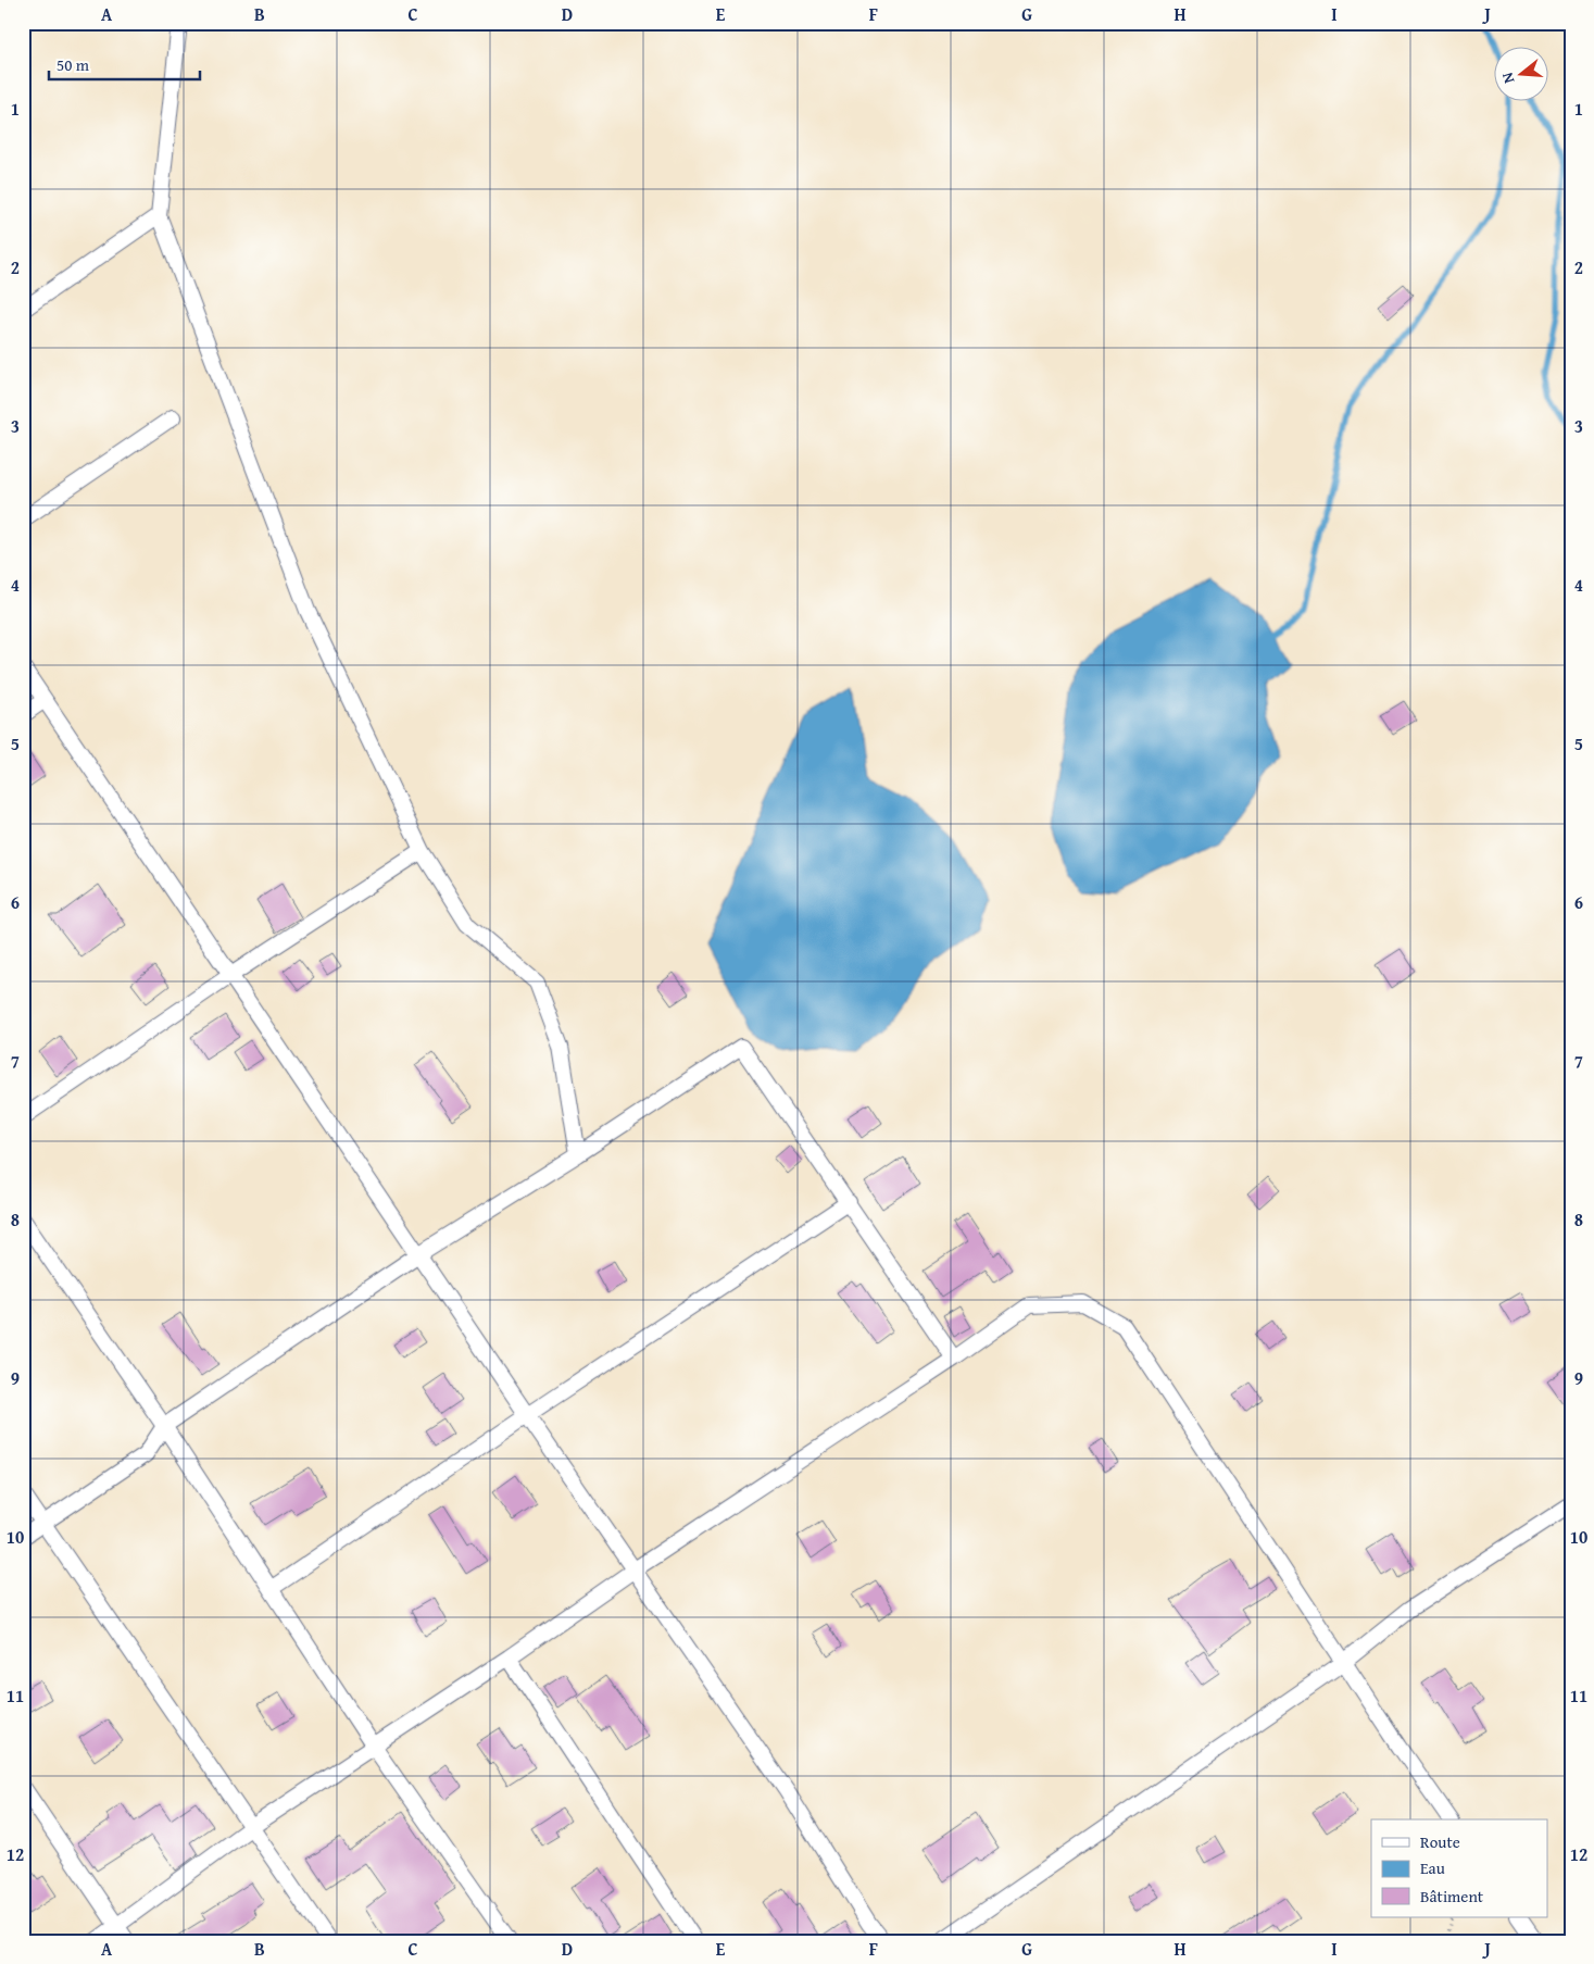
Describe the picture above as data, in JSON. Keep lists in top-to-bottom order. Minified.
{"legend":["Route","Eau","Bâtiment"],"scale_bar":"50 m","north":"left","grid":{"columns":["A","B","C","D","E","F","G","H","I","J"],"rows":["1","2","3","4","5","6","7","8","9","10","11","12"]}}
